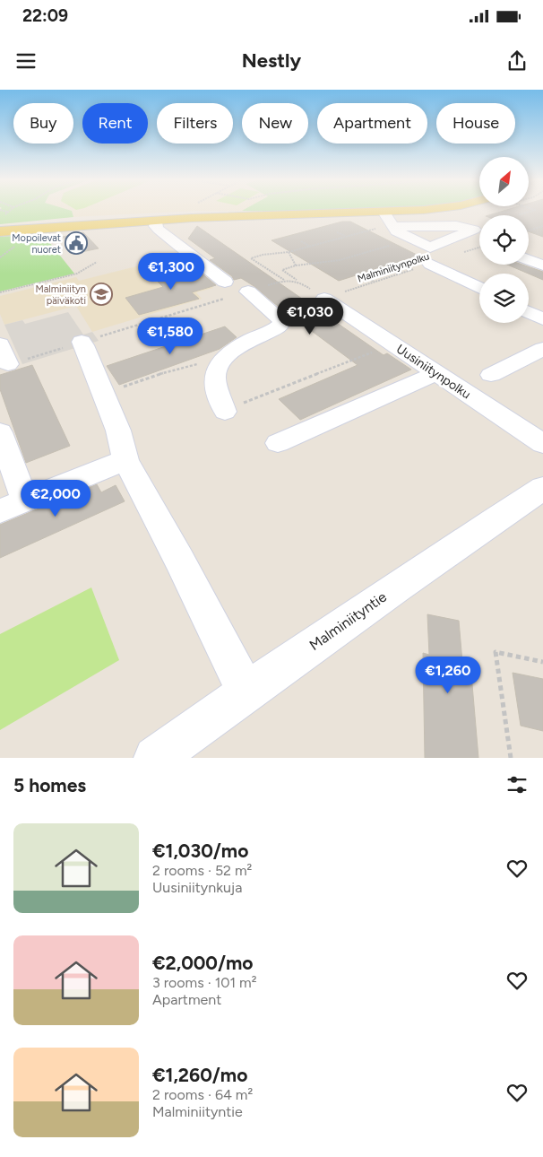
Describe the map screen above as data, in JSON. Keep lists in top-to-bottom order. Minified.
{"streets":{"street":["Uusiniitynpolku","Malminiityntie"],"path":["Malminiitynpolku"]},"crossings":[["Malminiitynpolku","Uusiniitynpolku"]],"places":{"public building":["Mopoilevat nuoret"],"school or university":["Malminiityn päiväkoti"]},"north":"top right","page":{"status":"22:09","header":"Nestly","chip":["Buy","Rent","Filters","New","Apartment","House"],"price":["€1,300","€1,030","€1,580","€2,000","€1,260"],"heading":"5 homes","list":[{"name":"€1,030/mo","note":"2 rooms · 52 m² · Uusiniitynkuja"},{"name":"€2,000/mo","note":"3 rooms · 101 m² · Apartment"},{"name":"€1,260/mo","note":"2 rooms · 64 m² · Malminiityntie"}]}}
